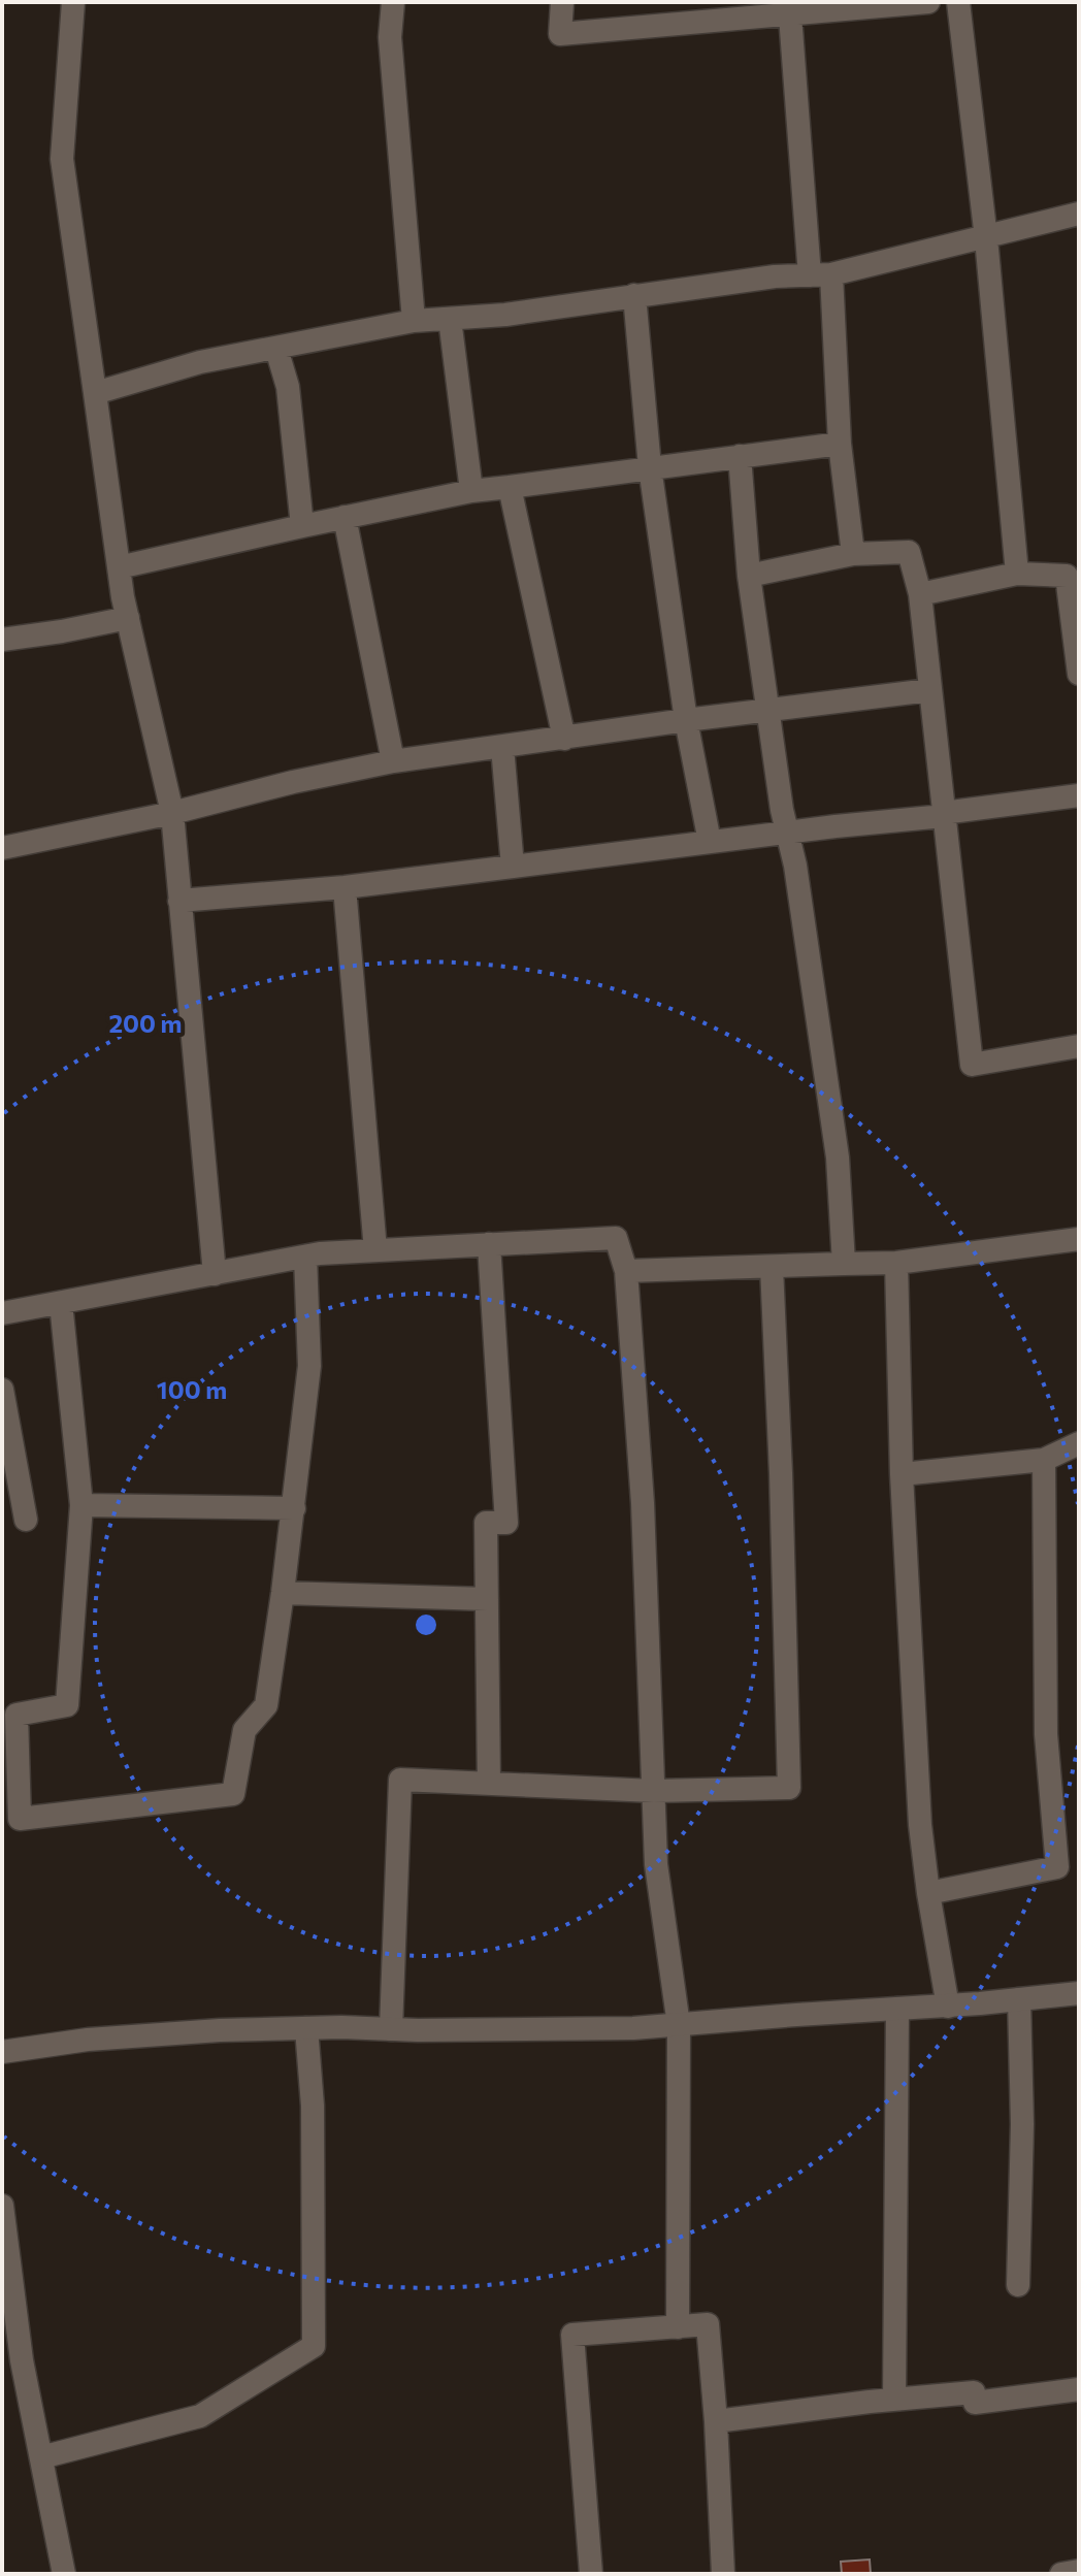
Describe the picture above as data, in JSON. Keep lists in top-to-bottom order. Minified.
{"rings":["200 m","100 m"]}
